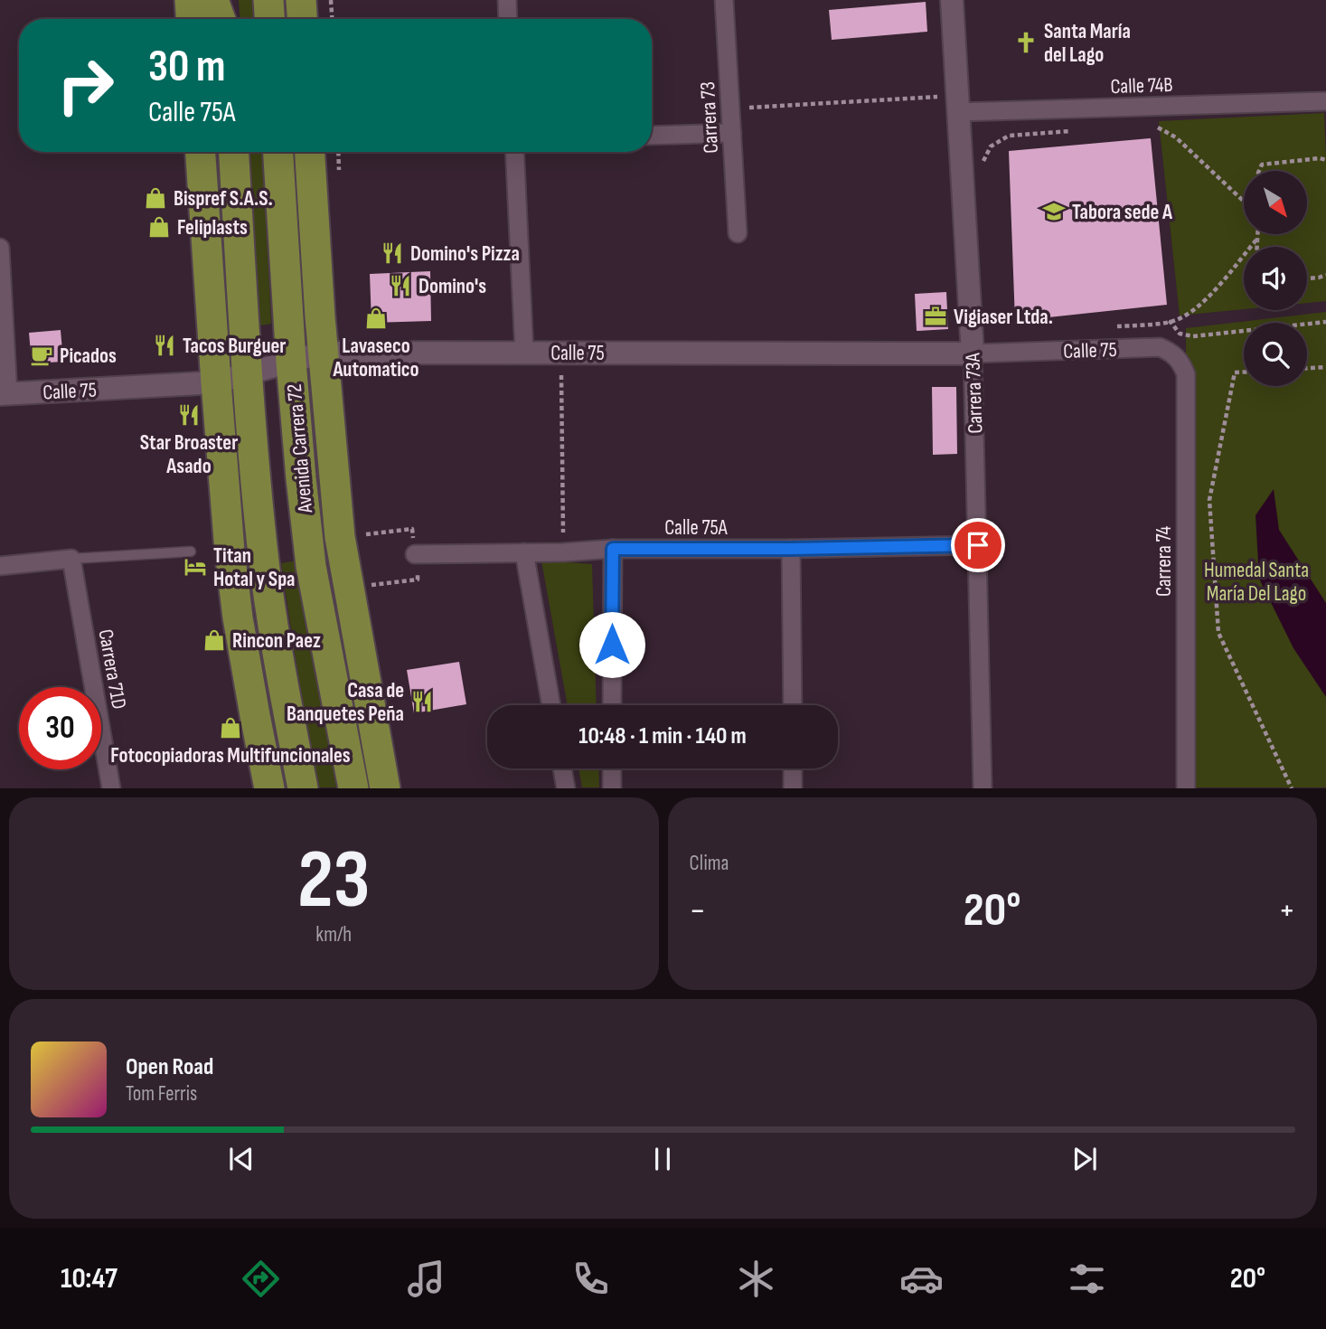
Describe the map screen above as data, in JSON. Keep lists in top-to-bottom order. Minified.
{"streets":{"highway":["Avenida Carrera 72"],"street":["Calle 74B","Carrera 73","Calle 75","Carrera 73A","Calle 75A","Carrera 74","Carrera 71D"]},"crossings":[["Calle 74B","Carrera 73A"],["Calle 75","Carrera 73A"],["Calle 75","Avenida Carrera 72"],["Calle 75","Carrera 74"],["Carrera 73A","Calle 75A"]],"parks":["Humedal Santa María Del Lago"],"places":{"church":["Santa María del Lago"],"shop":["Bispref S.A.S.","Feliplasts","Lavaseco Automatico","Rincon Paez","Fotocopiadoras Multifuncionales"],"school or university":["Tabora sede A"],"restaurant":["Domino's Pizza","Domino's","Tacos Burguer","Star Broaster Asado","Casa de Banquetes Peña"],"office":["Vigiaser Ltda."],"cafe":["Picados"],"hotel":["Titan Hotal y Spa"]},"north":"bottom right","page":{"turn":["30 m","Calle 75A"],"limit":"30","trip":"10:48 · 1 min · 140 m","tile":[["23","km/h"],"Clima"],"heat":["−","20°","+"],"song":["Open Road","Tom Ferris"],"tabs":["10:47","20°"]}}
